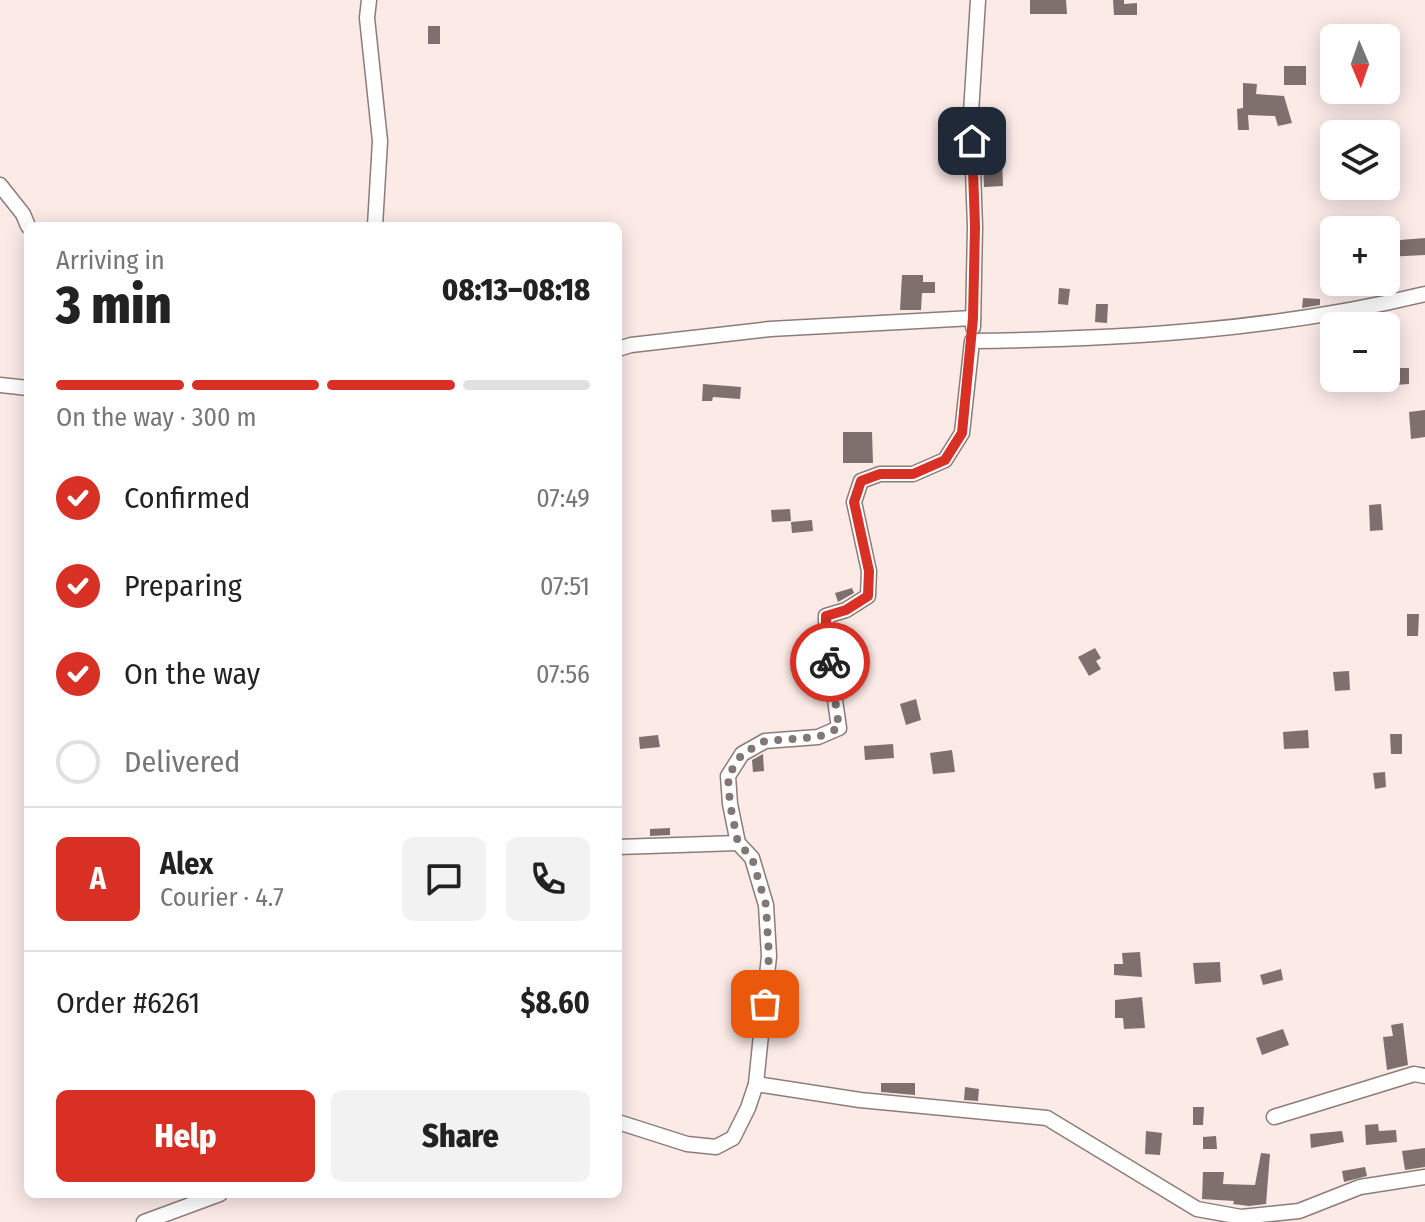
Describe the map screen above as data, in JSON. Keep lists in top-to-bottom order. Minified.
{"north":"bottom","page":{"map_buttons":["+","−"],"heading":["3 min","Arriving in","08:13–08:18"],"panel":["Alex","Courier · 4.7","Order #6261","$8.60"],"bar":"On the way · 300 m","list":[["Confirmed","07:49"],["Preparing","07:51"],["On the way","07:56"],"Delivered"],"round":"A","buttons":["Help","Share"]}}
